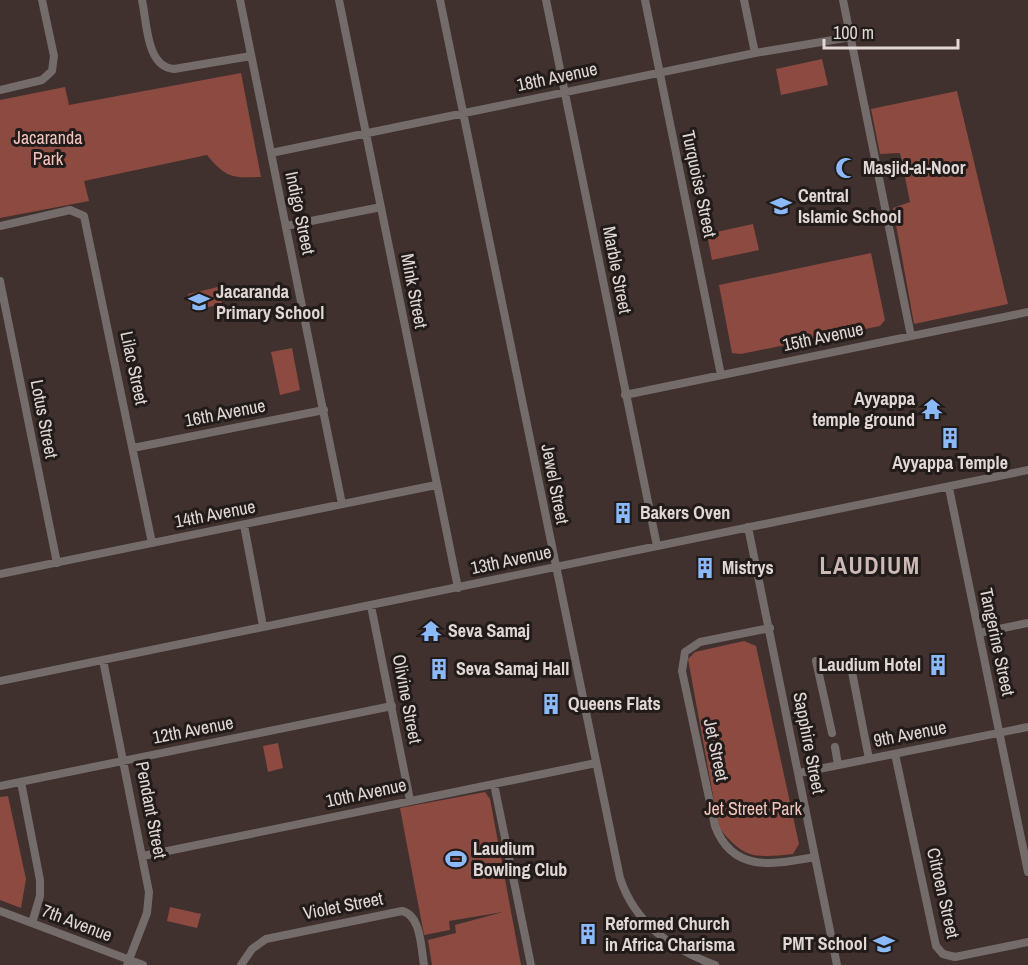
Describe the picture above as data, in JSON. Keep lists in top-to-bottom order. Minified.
{"streets":{"street":["18th Avenue","Turquoise Street","Indigo Street","Marble Street","Mink Street","15th Avenue","Lilac Street","16th Avenue","Lotus Street","Jewel Street","14th Avenue","13th Avenue","Tangerine Street","Olivine Street","12th Avenue","9th Avenue","Sapphire Street","Jet Street","10th Avenue","Pendant Street","Citroen Street","Violet Street","7th Avenue"]},"crossings":[["18th Avenue","Turquoise Street"],["18th Avenue","Indigo Street"],["18th Avenue","Marble Street"],["18th Avenue","Mink Street"],["18th Avenue","Jewel Street"],["Turquoise Street","15th Avenue"],["Indigo Street","16th Avenue"],["Indigo Street","14th Avenue"],["Marble Street","15th Avenue"],["Marble Street","13th Avenue"],["Mink Street","14th Avenue"],["Mink Street","13th Avenue"],["Lilac Street","16th Avenue"],["Lilac Street","14th Avenue"],["Lotus Street","14th Avenue"],["Jewel Street","13th Avenue"],["Jewel Street","10th Avenue"],["13th Avenue","Tangerine Street"],["13th Avenue","Olivine Street"],["13th Avenue","Sapphire Street"],["13th Avenue","Pendant Street"],["Tangerine Street","9th Avenue"],["Olivine Street","12th Avenue"],["Olivine Street","10th Avenue"],["12th Avenue","Pendant Street"],["9th Avenue","Sapphire Street"],["9th Avenue","Citroen Street"],["Sapphire Street","Jet Street"],["10th Avenue","Pendant Street"],["Pendant Street","7th Avenue"]],"districts":["LAUDIUM"],"parks":["Jacaranda Park","Jet Street Park"],"places":{"mosque":["Masjid-al-Noor"],"school or university":["Central Islamic School","Jacaranda Primary School","PMT School"],"temple":["Ayyappa temple ground","Seva Samaj"],"building":["Ayyappa Temple","Bakers Oven","Mistrys","Laudium Hotel","Seva Samaj Hall","Queens Flats","Reformed Church in Africa Charisma"],"sports":["Laudium Bowling Club"]},"scale_bar":"100 m"}
